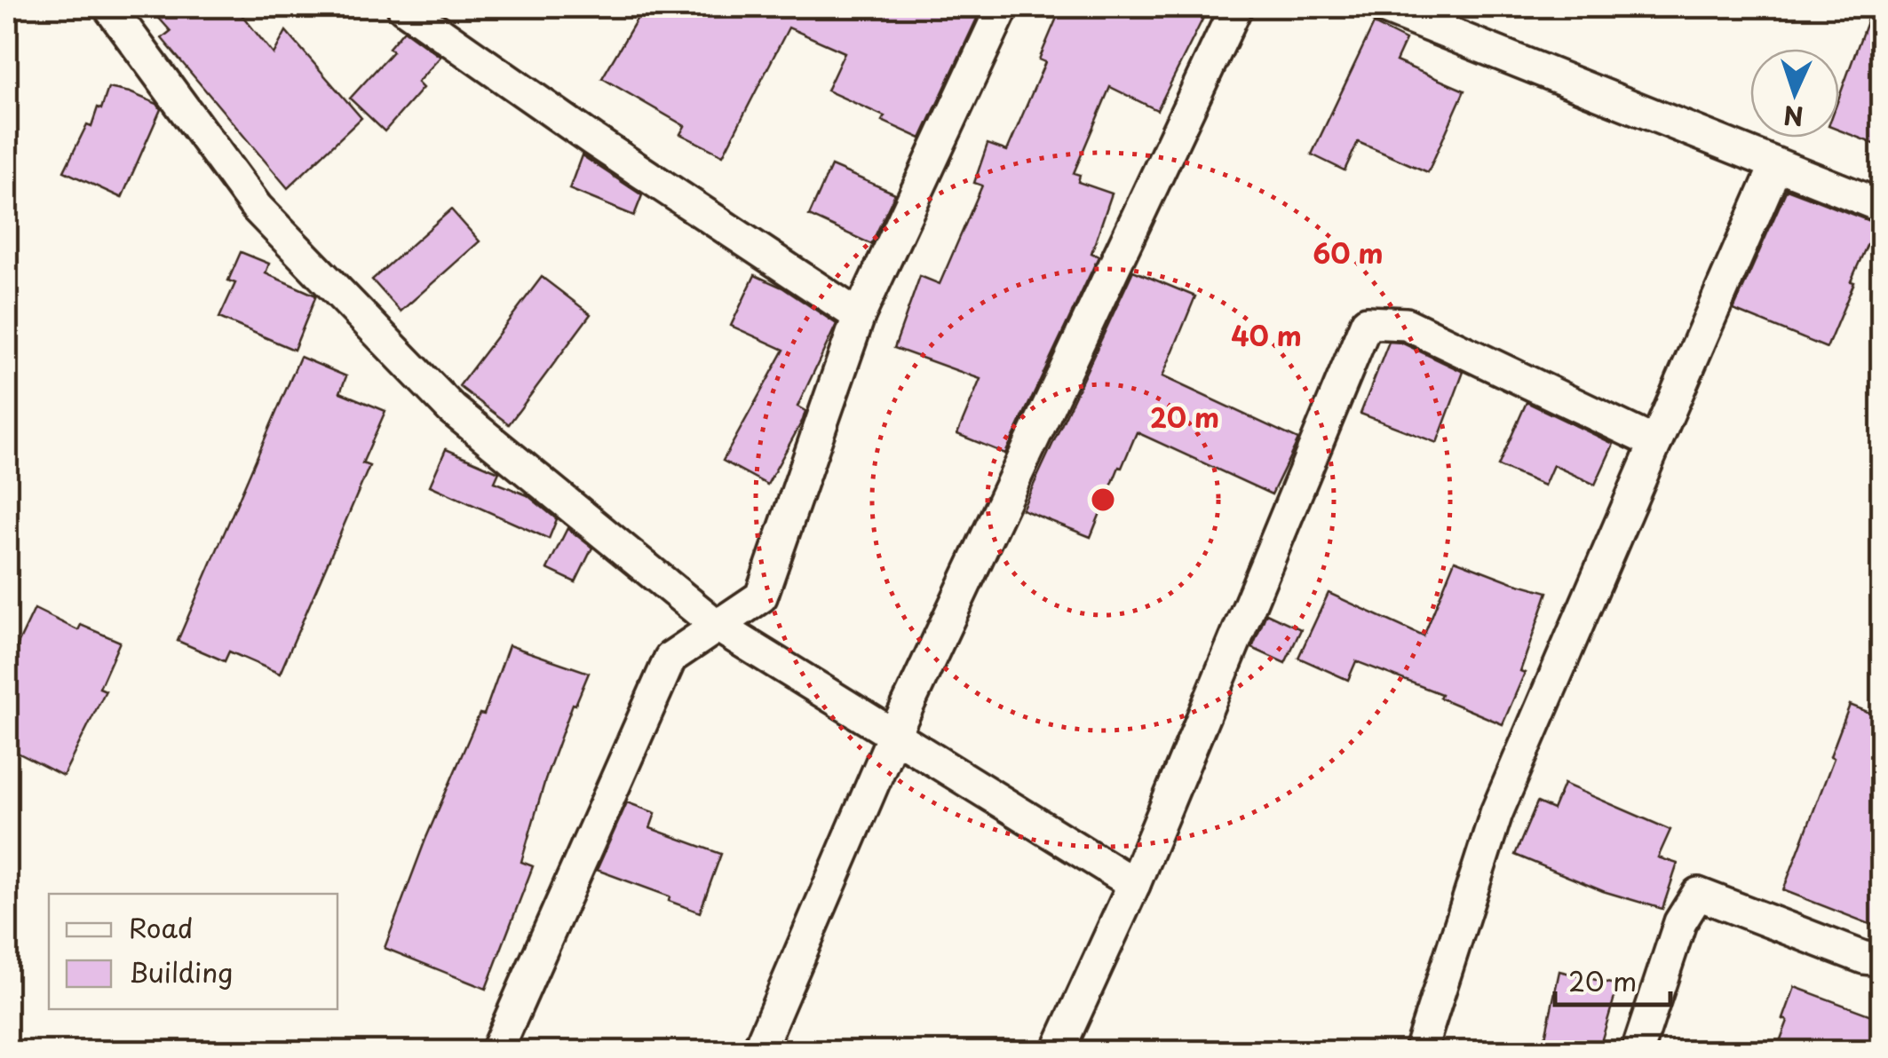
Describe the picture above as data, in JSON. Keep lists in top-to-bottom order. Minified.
{"legend":["Road","Building"],"scale_bar":"20 m","north":"bottom","rings":["60 m","40 m","20 m"]}
